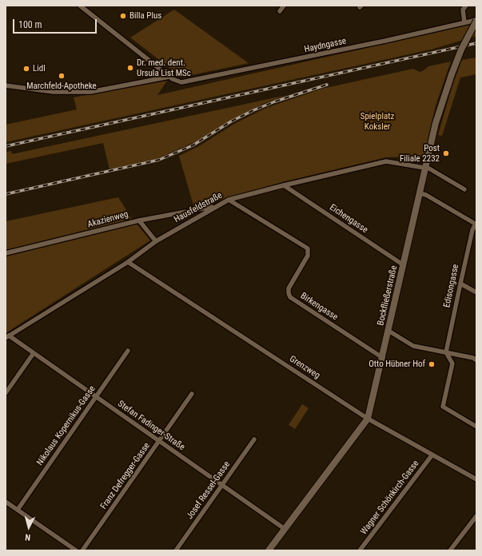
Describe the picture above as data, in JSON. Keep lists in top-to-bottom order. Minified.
{"streets":{"main road":["Bockfließerstraße"],"street":["Haydngasse","Hausfeldstraße","Eichengasse","Akazienweg","Edisongasse","Birkengasse","Grenzweg","Nikolaus Kopernikus-Gasse","Stefan Fadinger-Straße","Franz Defregger-Gasse","Josef Ressel-Gasse","Wagner Schönkirch-Gasse"]},"crossings":[["Haydngasse","Bockfließerstraße"],["Hausfeldstraße","Eichengasse"],["Hausfeldstraße","Akazienweg"],["Hausfeldstraße","Bockfließerstraße"],["Hausfeldstraße","Birkengasse"],["Hausfeldstraße","Grenzweg"],["Hausfeldstraße","Stefan Fadinger-Straße"],["Eichengasse","Bockfließerstraße"],["Bockfließerstraße","Birkengasse"],["Bockfließerstraße","Grenzweg"],["Bockfließerstraße","Stefan Fadinger-Straße"],["Grenzweg","Wagner Schönkirch-Gasse"],["Nikolaus Kopernikus-Gasse","Stefan Fadinger-Straße"],["Stefan Fadinger-Straße","Franz Defregger-Gasse"],["Stefan Fadinger-Straße","Josef Ressel-Gasse"]],"parks":["Spielplatz Koksler"],"places":["Billa Plus","Dr. med. dent. Ursula List MSc","Lidl","Marchfeld-Apotheke","Post Filiale 2232","Otto Hübner Hof"],"scale_bar":"100 m","north":"bottom"}
